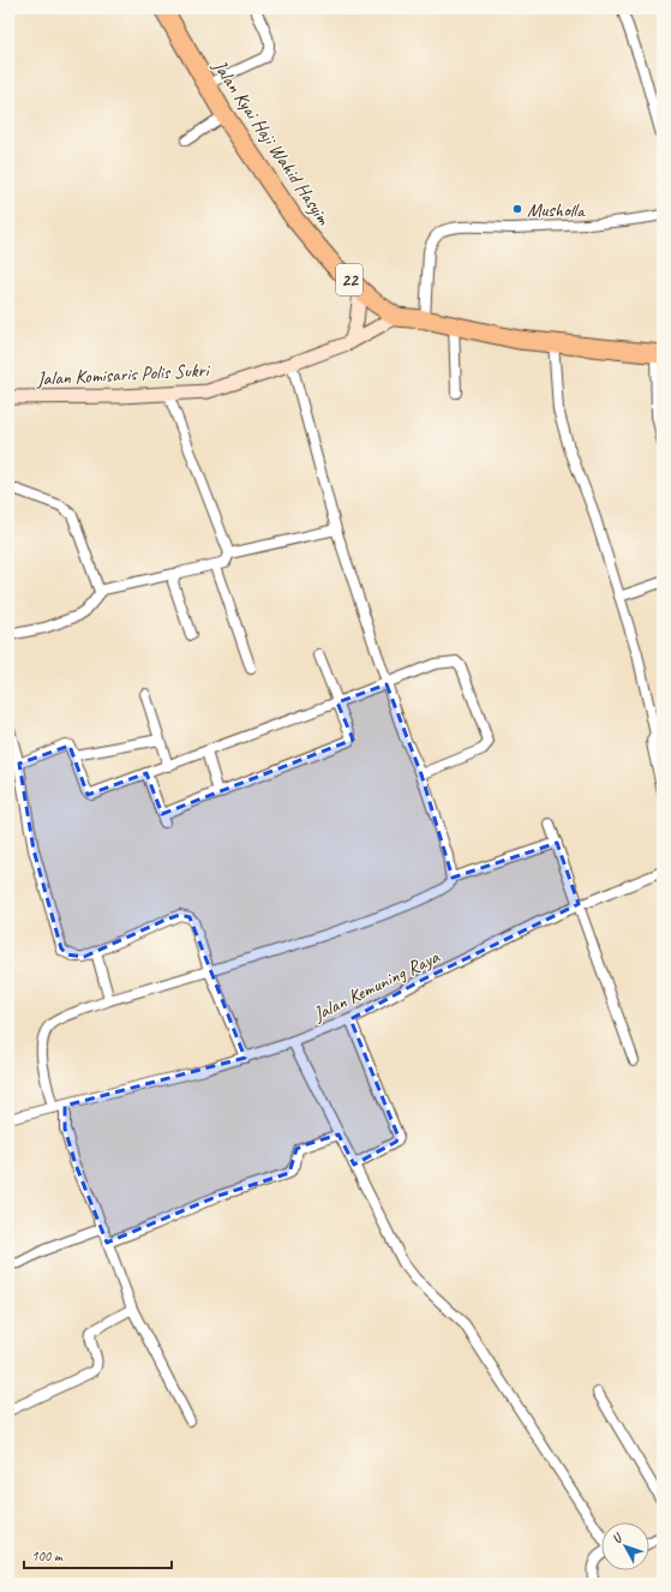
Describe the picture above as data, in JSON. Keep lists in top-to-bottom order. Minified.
{"streets":{"highway":["Jalan Kyai Haji Wahid Hasyim","22"],"main road":["Jalan Komisaris Polis Sukri"],"street":["Jalan Kemuning Raya"]},"crossings":[["Jalan Kyai Haji Wahid Hasyim","Jalan Komisaris Polis Sukri"]],"places":["Musholla"],"scale_bar":"100 m","north":"top left"}
